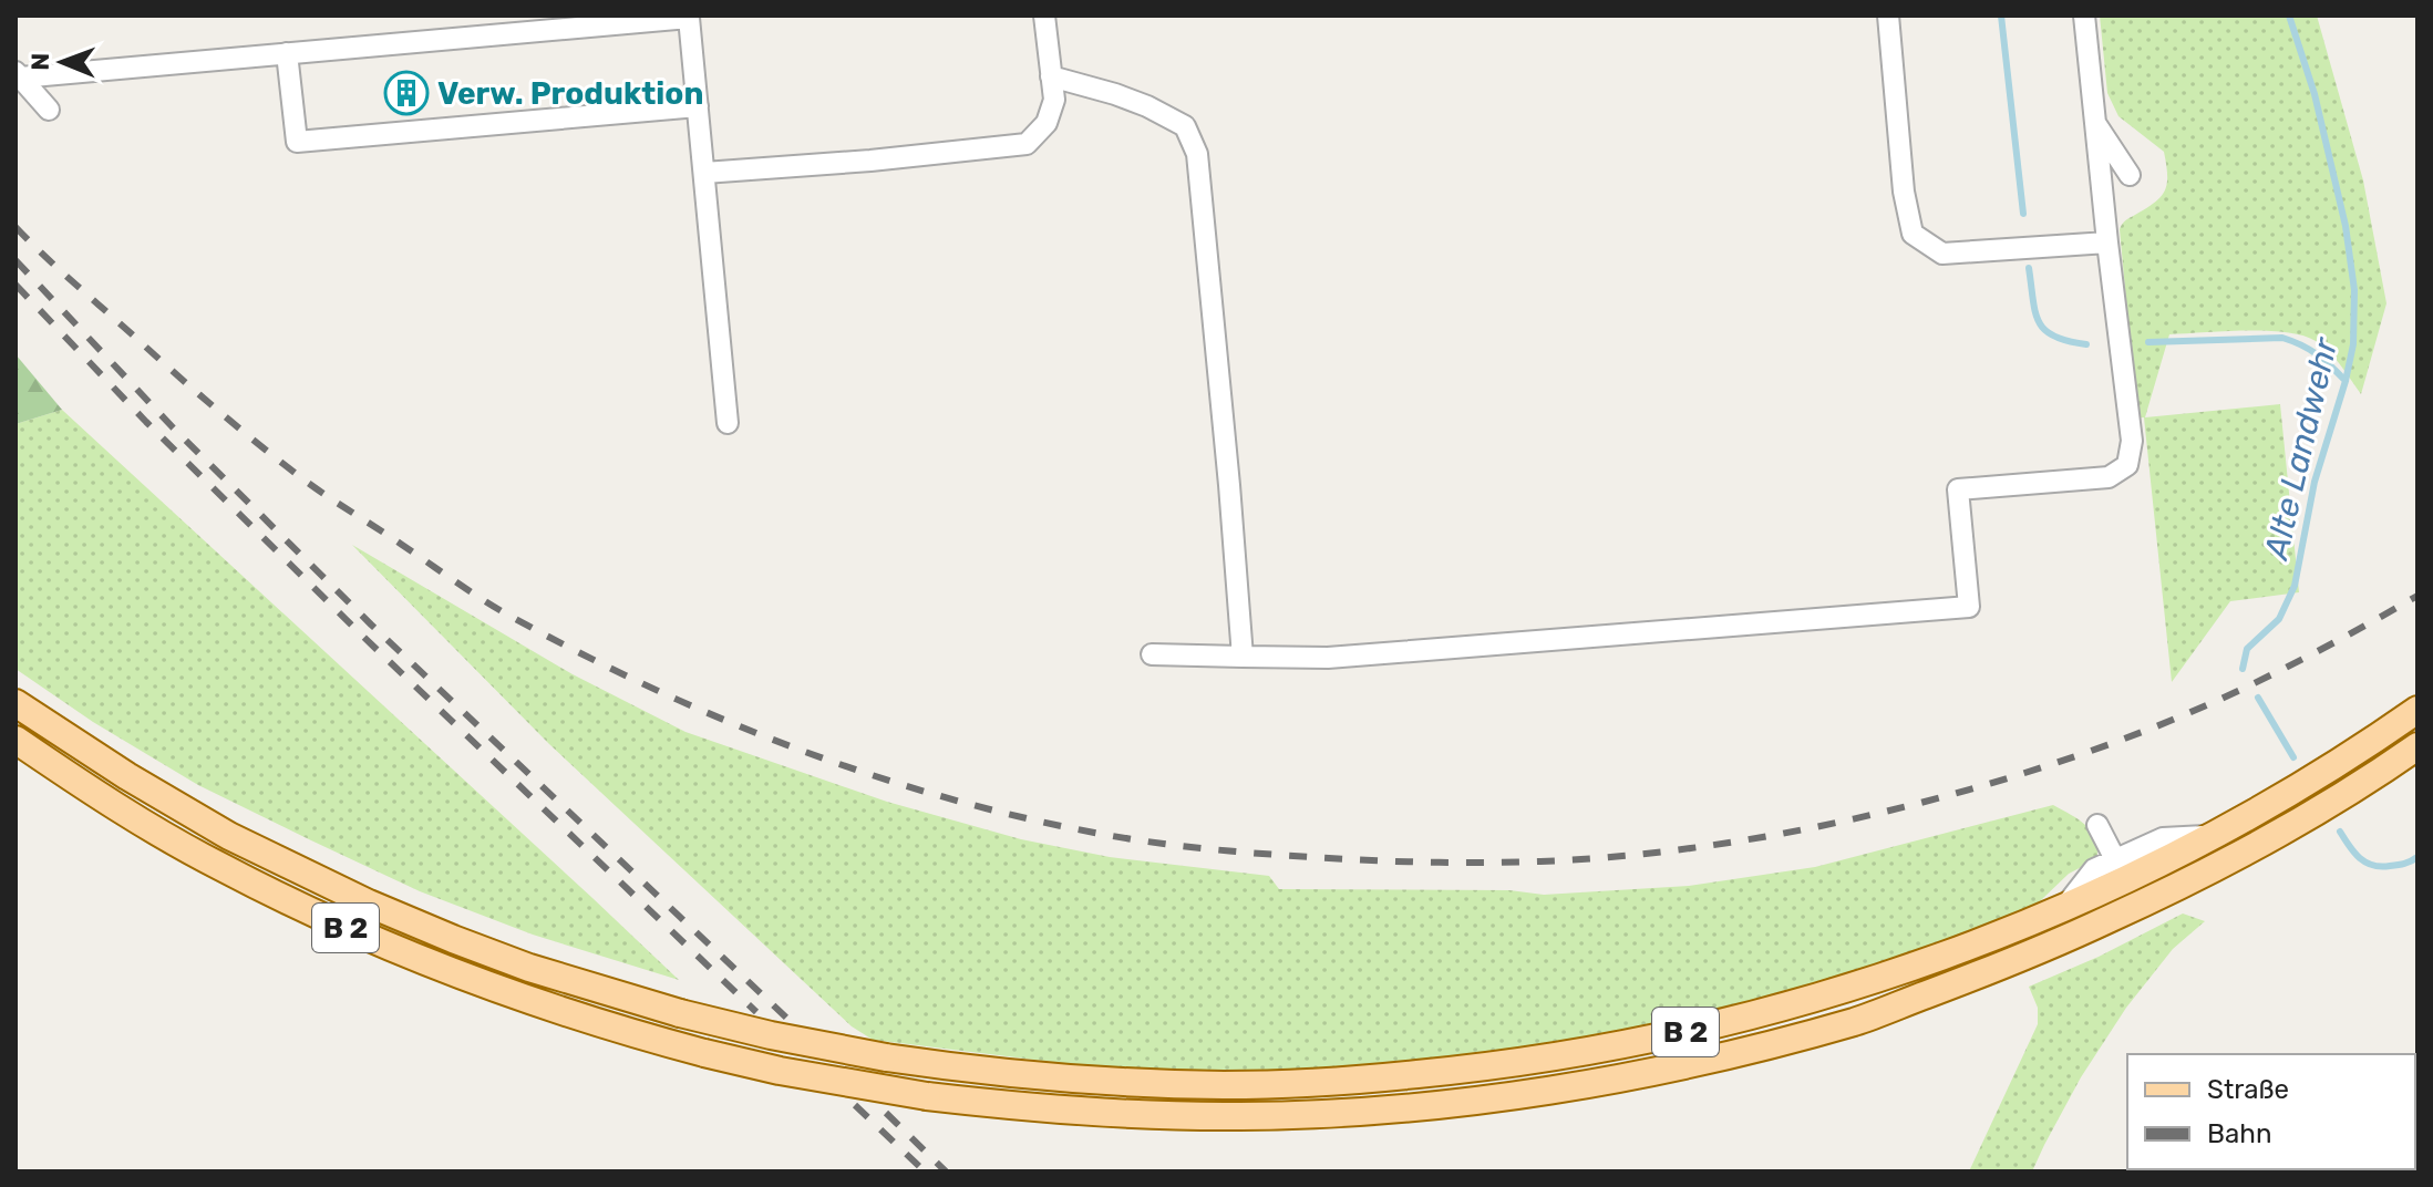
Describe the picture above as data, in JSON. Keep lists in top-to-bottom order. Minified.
{"streets":{"main road":["B 2"]},"water":["Alte Landwehr"],"places":{"building":["Verw. Produktion"]},"legend":["Straße","Bahn"],"north":"left"}
